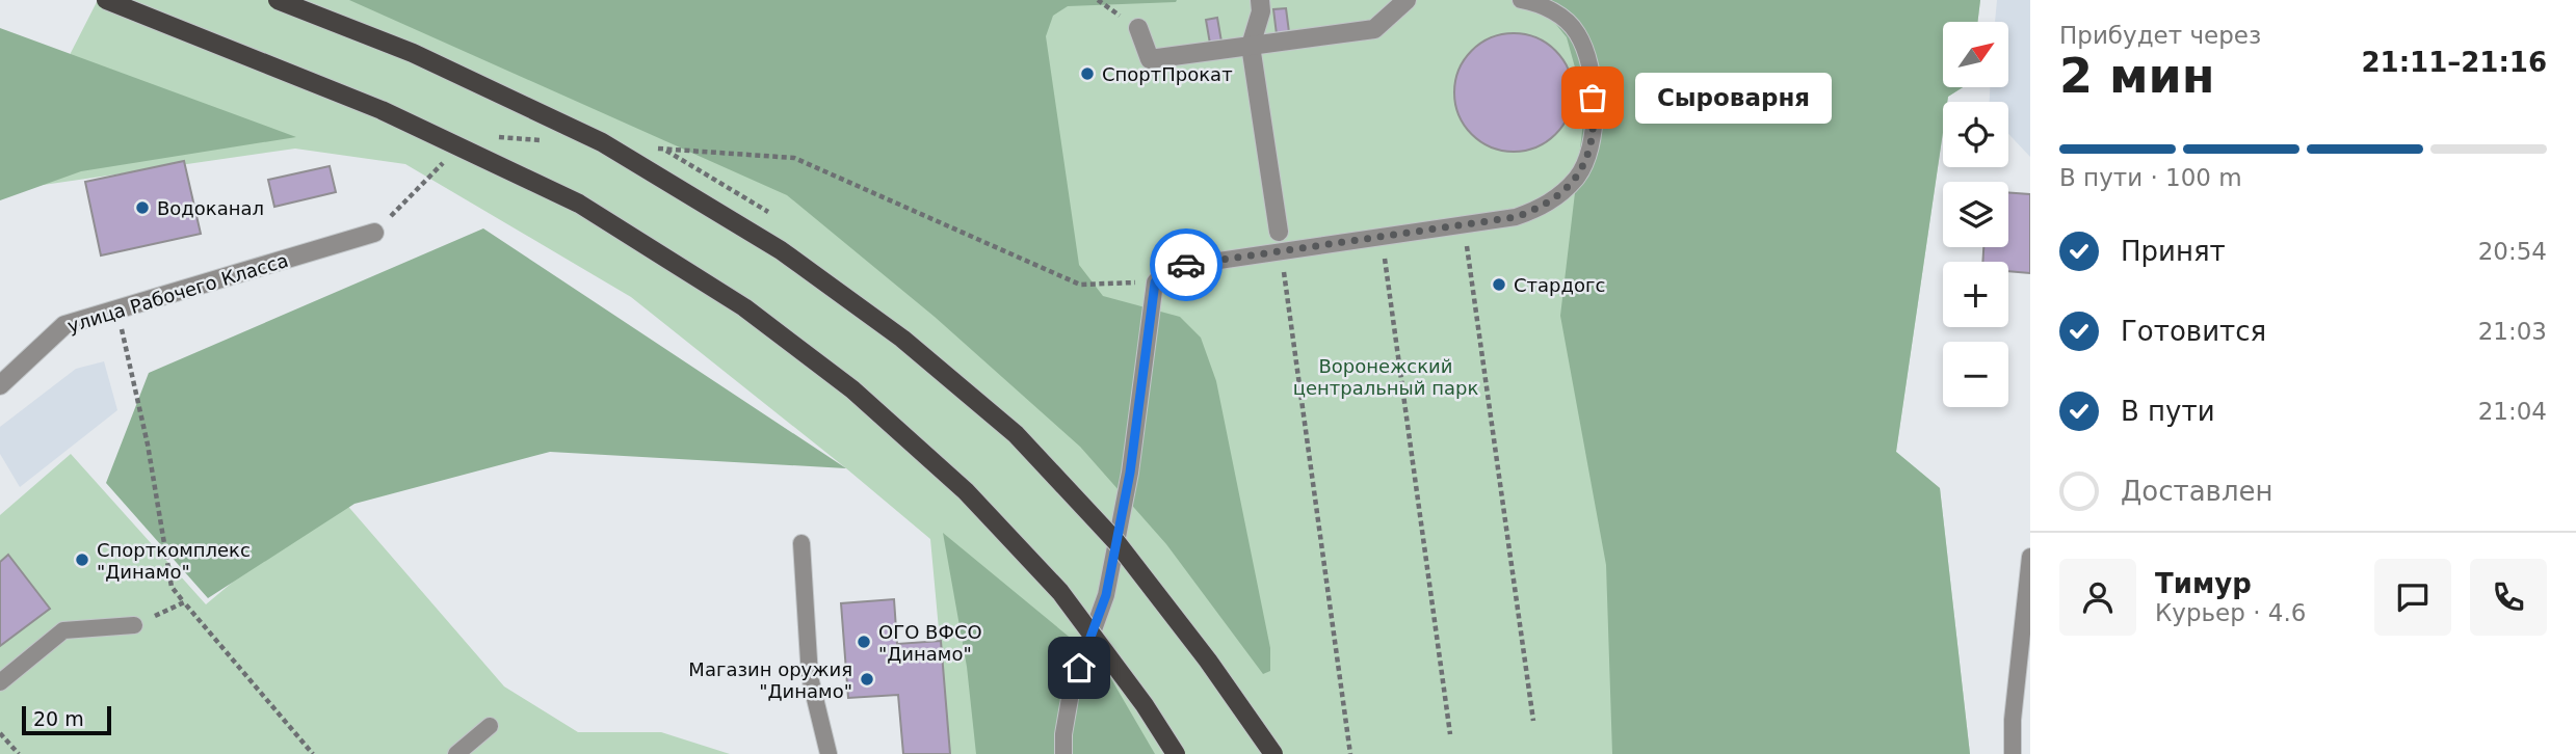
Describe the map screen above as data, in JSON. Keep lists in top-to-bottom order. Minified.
{"streets":{"street":["улица Рабочего Класса"]},"parks":["Воронежский центральный парк"],"places":["СпортПрокат","Сыроварня","Водоканал","Стардогс","Спорткомплекс \"Динамо\"","ОГО ВФСО \"Динамо\"","Магазин оружия \"Динамо\""],"scale_bar":"20 m","north":"top right","page":{"heading":["2 мин","Прибудет через","21:11–21:16"],"panel":["Тимур","Курьер · 4.6"],"map_buttons":["+","−"],"bubble":"Сыроварня","bar":"В пути · 100 m","list":[["Принят","20:54"],["Готовится","21:03"],["В пути","21:04"],"Доставлен"],"scale":"20 m"}}
